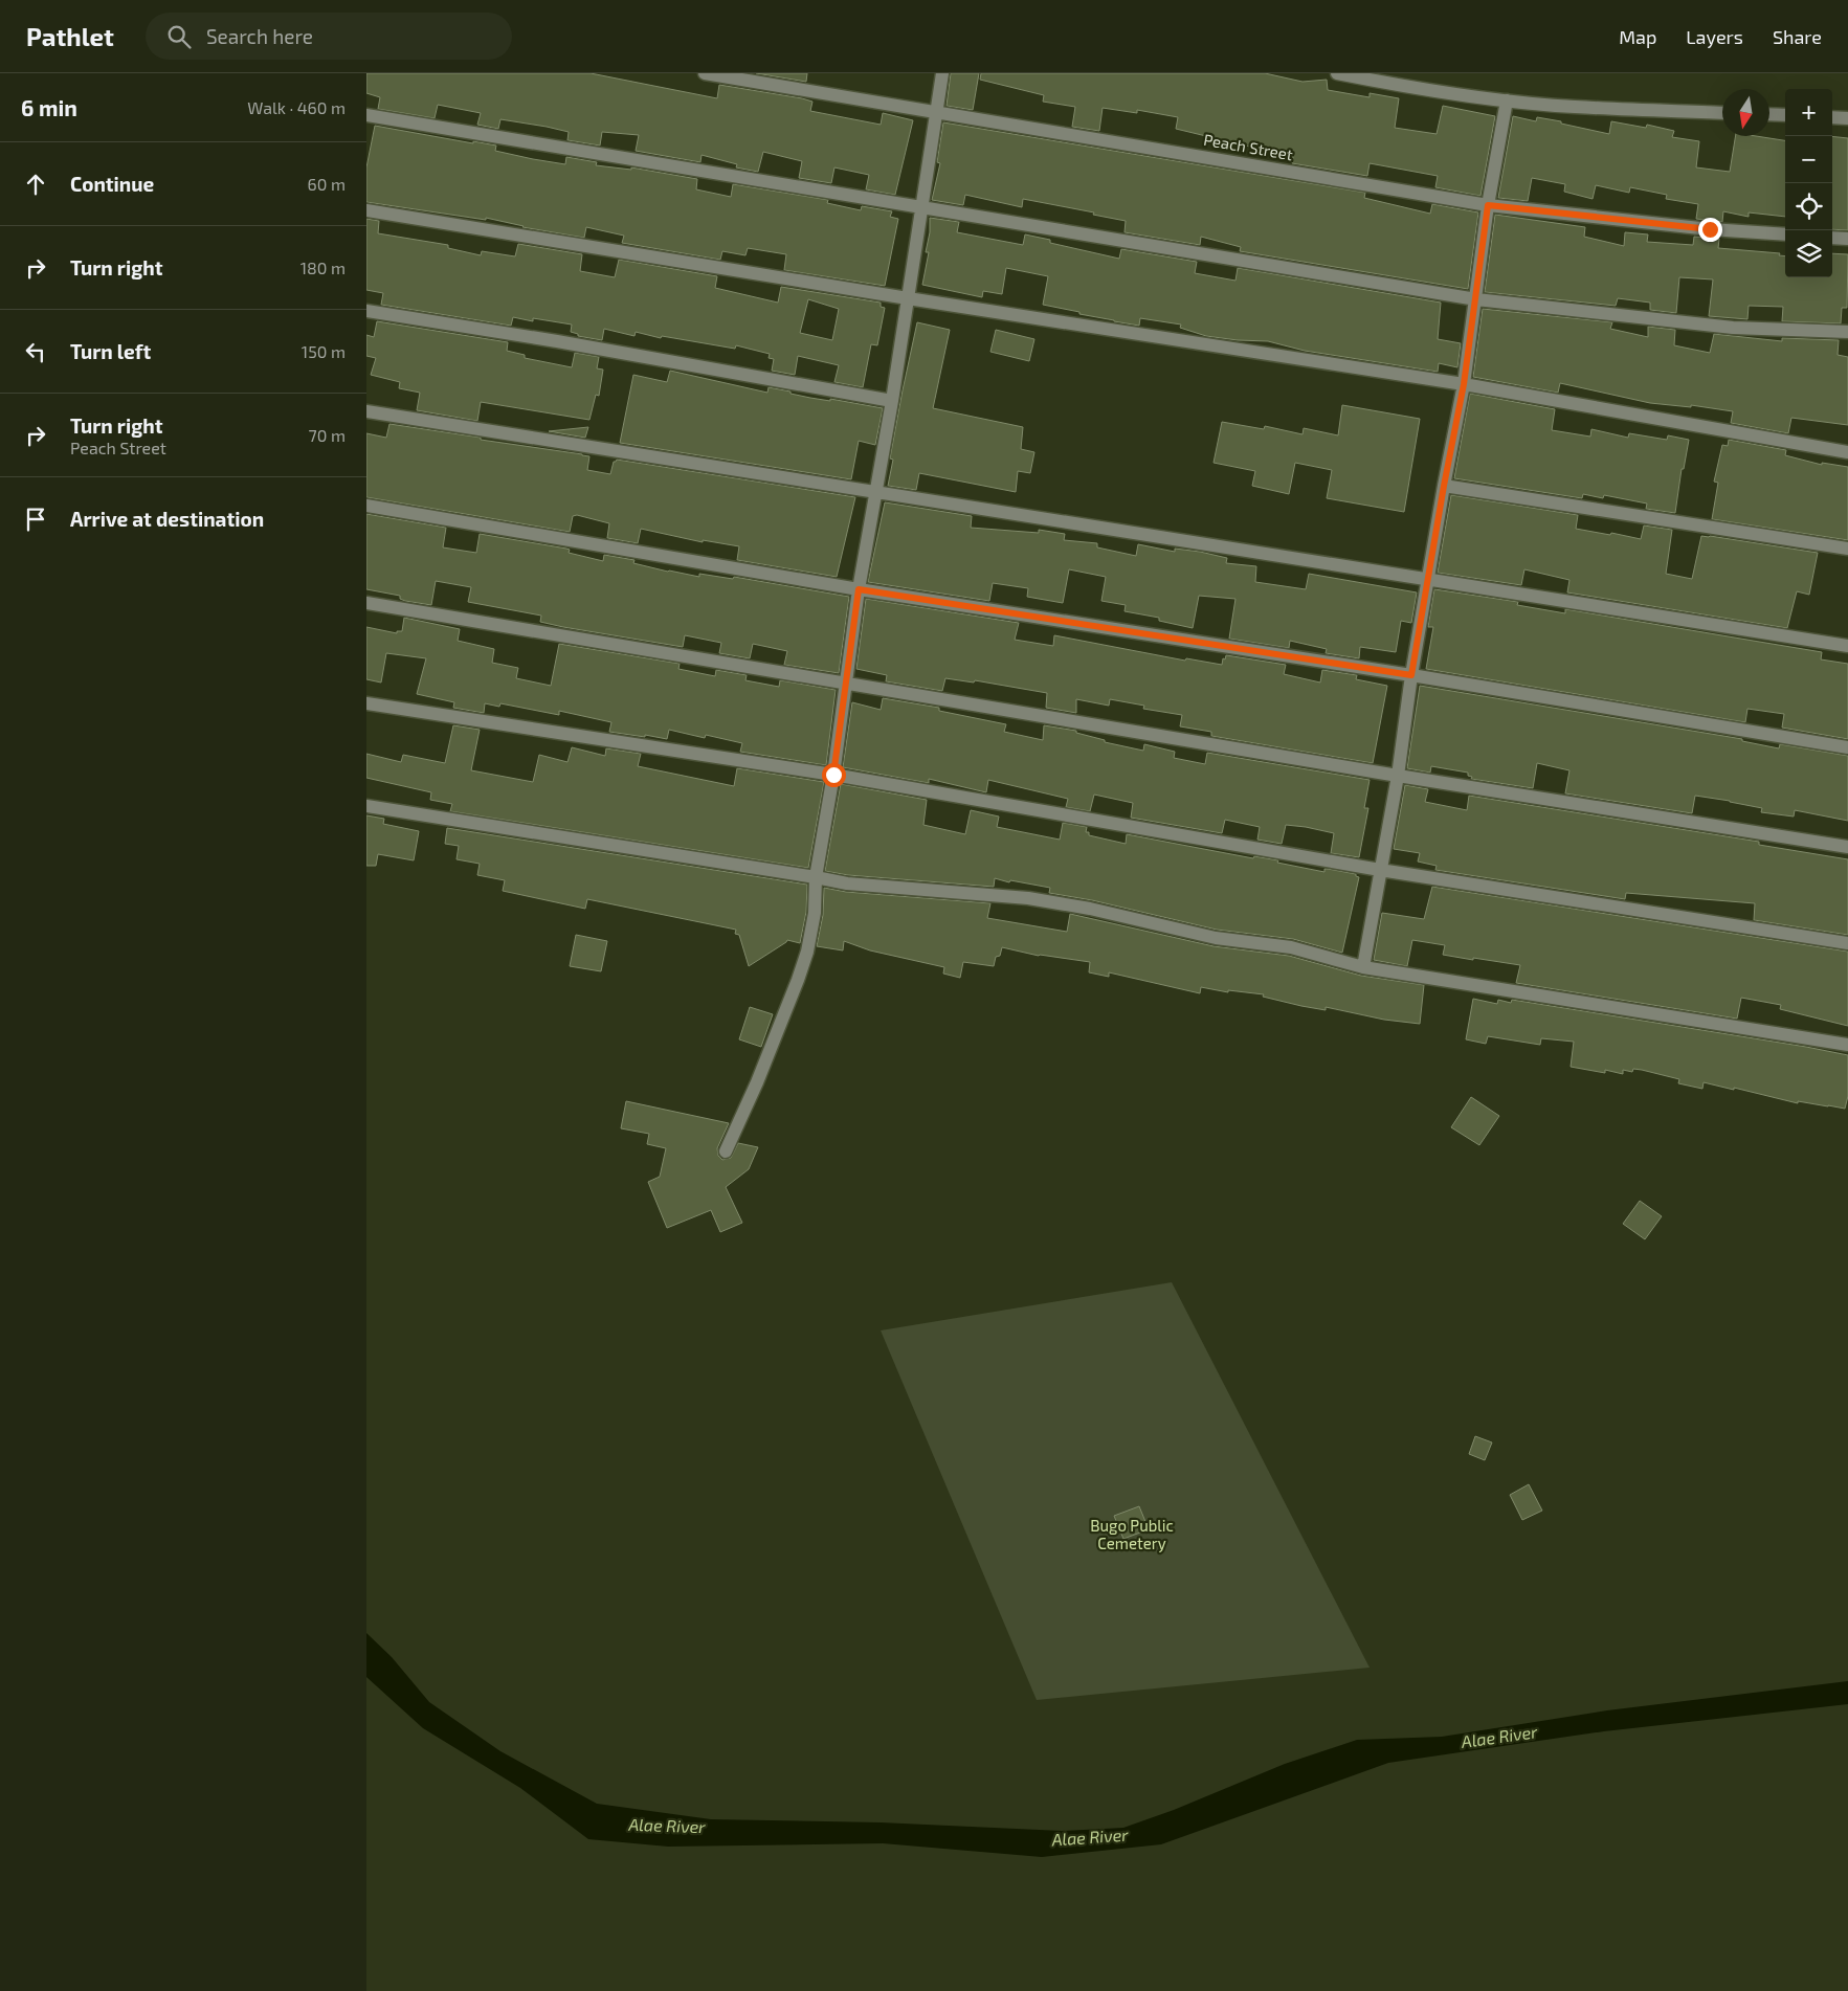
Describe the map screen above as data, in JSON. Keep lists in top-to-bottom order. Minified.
{"streets":{"street":["Peach Street"]},"water":["Alae River"],"parks":["Bugo Public Cemetery"],"north":"bottom","page":{"header":"Pathlet","search":"Search here","nav":["Map","Layers","Share"],"heading":["6 min","Walk · 460 m"],"map_buttons":["+","−"],"list":[["Continue","60 m"],["Turn right","180 m"],["Turn left","150 m"],["Turn right","Peach Street","70 m"],"Arrive at destination"]}}
